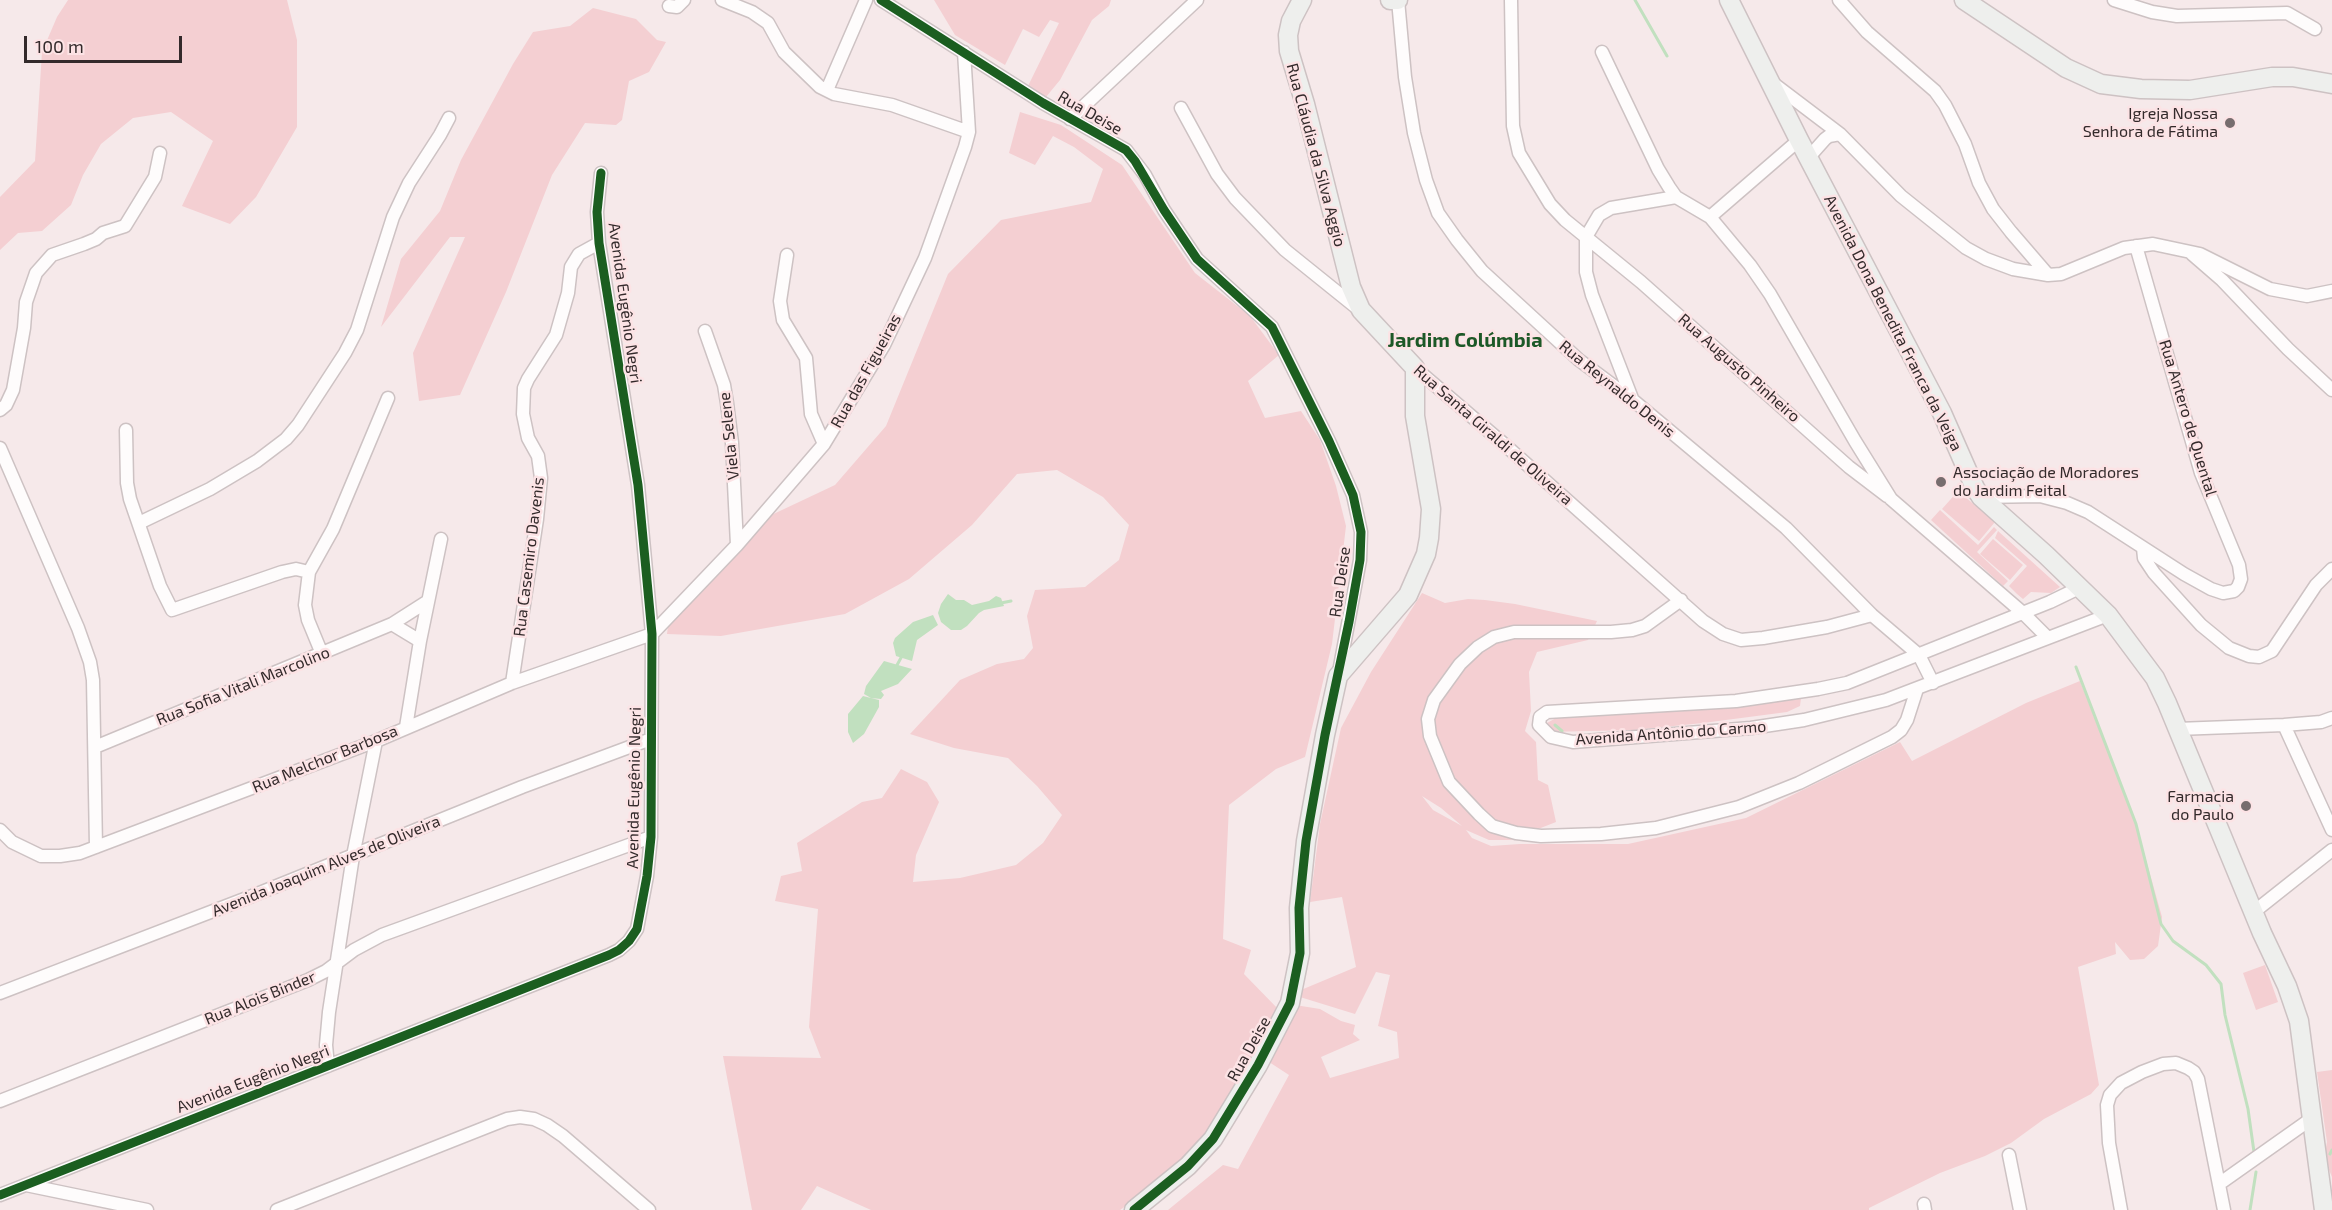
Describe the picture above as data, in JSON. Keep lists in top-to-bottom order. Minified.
{"streets":{"street":["Rua Deise","Rua Cláudia da Silva Aggio","Avenida Eugênio Negri","Avenida Dona Benedita Franca da Veiga","Rua Augusto Pinheiro","Rua das Figueiras","Rua Reynaldo Denis","Rua Antero de Quental","Rua Santa Giraldi de Oliveira","Viela Selene","Rua Casemiro Davenis","Rua Sofia Vitali Marcolino","Avenida Antônio do Carmo","Rua Melchor Barbosa","Avenida Joaquim Alves de Oliveira","Rua Alois Binder"]},"crossings":[["Rua Deise","Rua das Figueiras"],["Rua Cláudia da Silva Aggio","Rua Santa Giraldi de Oliveira"],["Avenida Eugênio Negri","Rua das Figueiras"],["Avenida Eugênio Negri","Rua Casemiro Davenis"],["Avenida Eugênio Negri","Rua Melchor Barbosa"],["Avenida Eugênio Negri","Avenida Joaquim Alves de Oliveira"],["Avenida Eugênio Negri","Rua Alois Binder"],["Avenida Dona Benedita Franca da Veiga","Avenida Antônio do Carmo"],["Rua das Figueiras","Viela Selene"],["Rua das Figueiras","Rua Melchor Barbosa"],["Rua Reynaldo Denis","Rua Santa Giraldi de Oliveira"],["Rua Reynaldo Denis","Avenida Antônio do Carmo"],["Rua Casemiro Davenis","Rua Melchor Barbosa"]],"districts":["Jardim Colúmbia"],"places":["Igreja Nossa Senhora de Fátima","Associação de Moradores do Jardim Feital","Farmacia do Paulo"],"scale_bar":"100 m"}
